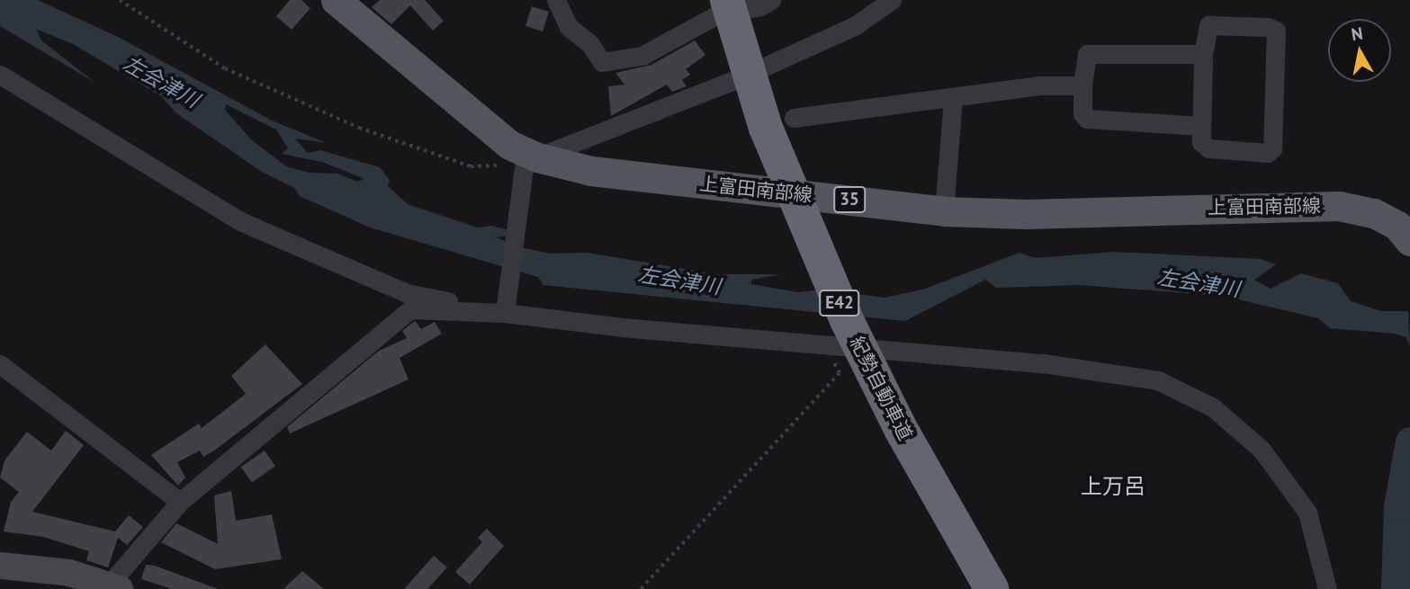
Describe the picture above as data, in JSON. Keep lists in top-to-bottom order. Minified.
{"streets":{"highway":["E42","紀勢自動車道"],"main road":["上富田南部線","35"]},"districts":["上万呂"],"water":["左会津川"],"north":"top"}
